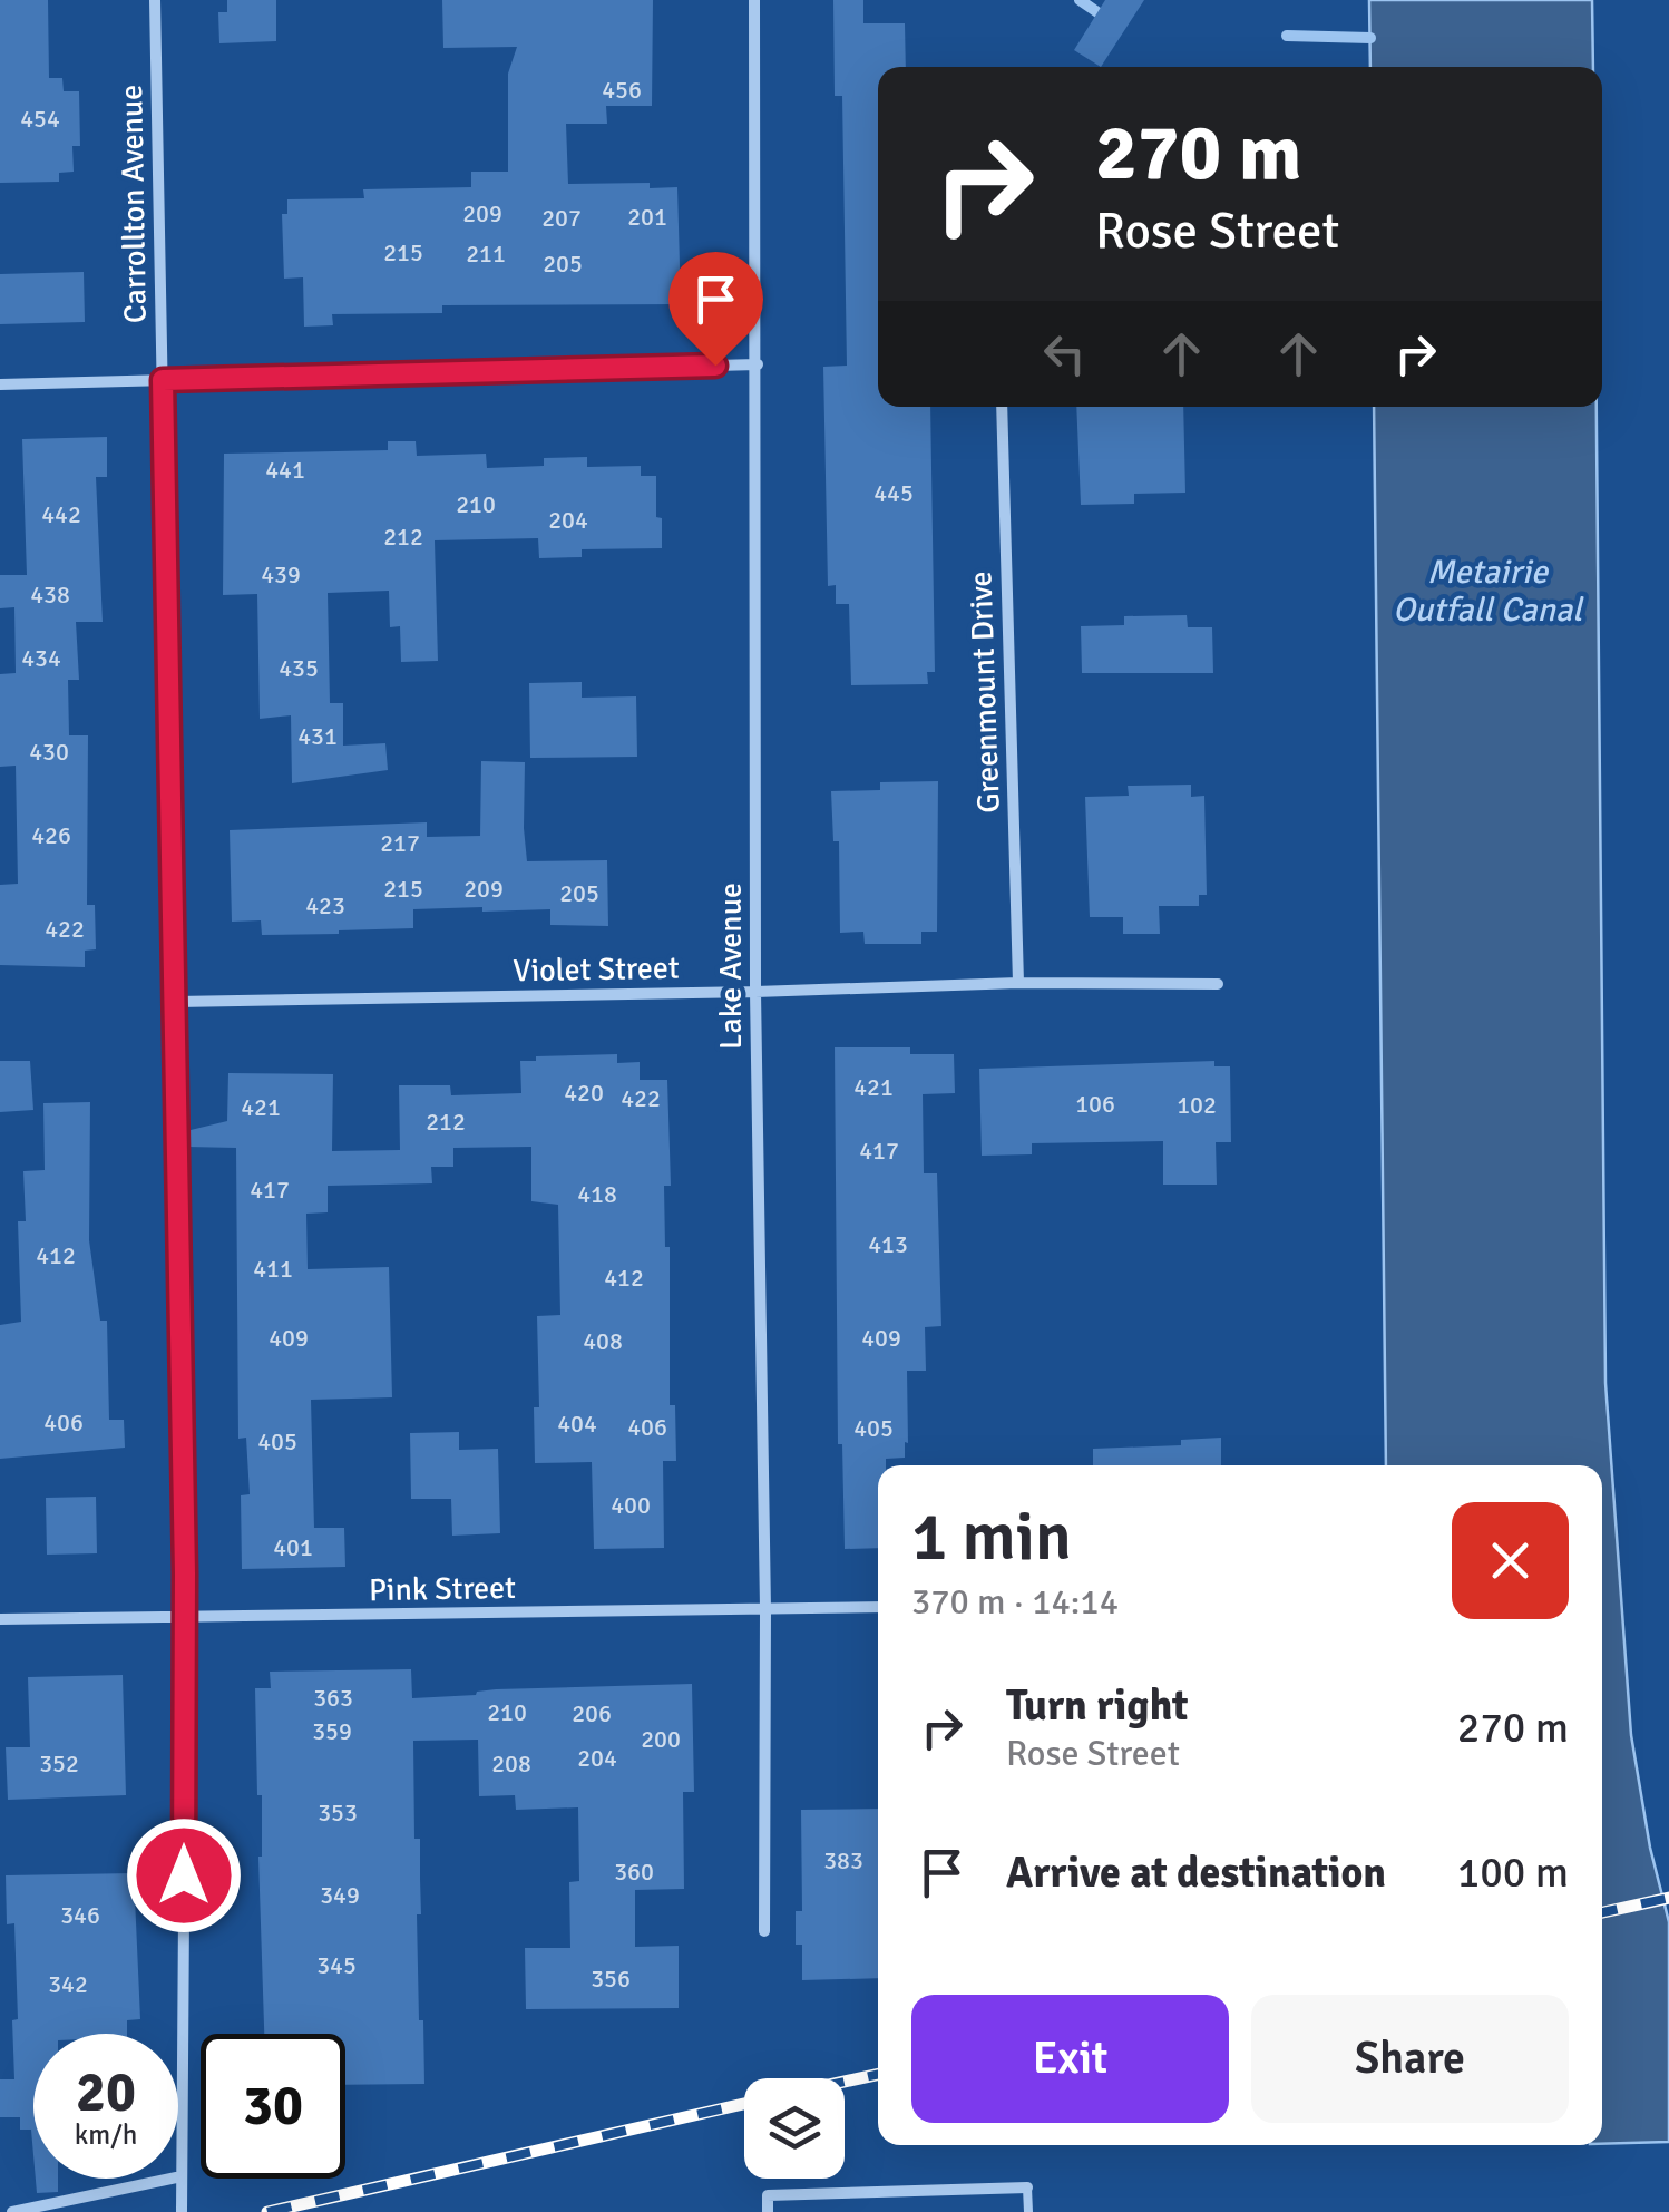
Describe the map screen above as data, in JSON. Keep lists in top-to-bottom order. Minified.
{"streets":{"street":["Carrollton Avenue","Greenmount Drive","Lake Avenue","Violet Street","Pink Street"]},"crossings":[["Carrollton Avenue","Violet Street"],["Carrollton Avenue","Pink Street"],["Greenmount Drive","Violet Street"],["Lake Avenue","Violet Street"],["Lake Avenue","Pink Street"]],"water":["Metairie Outfall Canal"],"house_numbers":["456","454","209","201","207","215","211","205","441","445","210","442","204","212","439","438","434","435","431","430","426","217","215","209","205","423","422","421","420","422","106","102","421","212","417","417","418","413","412","411","412","409","409","408","406","404","406","405","405","400","401","363","210","206","359","200","204","352","208","353","383","360","349","346","345","356","342"],"page":{"turn":["270 m","Rose Street"],"heading":["1 min","370 m · 14:14"],"list":[{"name":"Turn right","note":"Rose Street","value":"270 m"},{"name":"Arrive at destination","value":"100 m"}],"buttons":["Exit","Share"],"speed":"20 km/h","limit":"30"}}
